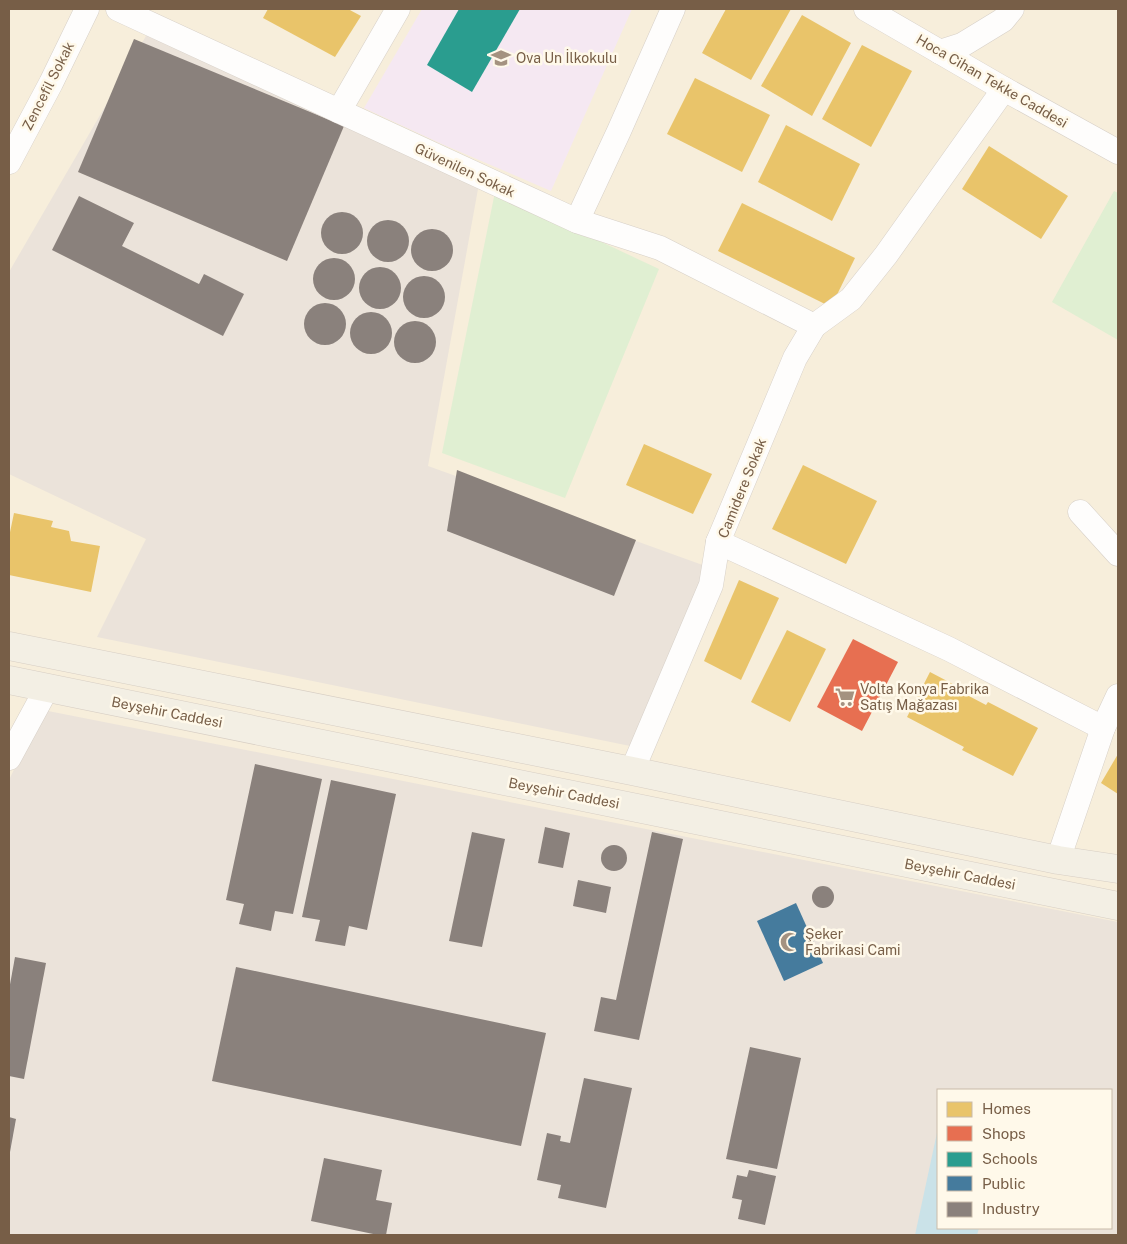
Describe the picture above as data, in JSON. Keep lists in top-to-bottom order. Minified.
{"streets":{"main road":["Beyşehir Caddesi"],"street":["Hoca Cihan Tekke Caddesi","Zencefil Sokak","Güvenilen Sokak","Camidere Sokak"]},"crossings":[["Hoca Cihan Tekke Caddesi","Camidere Sokak"],["Güvenilen Sokak","Camidere Sokak"]],"places":{"school or university":["Ova Un İlkokulu"],"supermarket":["Volta Konya Fabrika Satış Mağazası"],"mosque":["Şeker Fabrikasi Cami"]},"legend":["Homes","Shops","Schools","Public","Industry"]}
